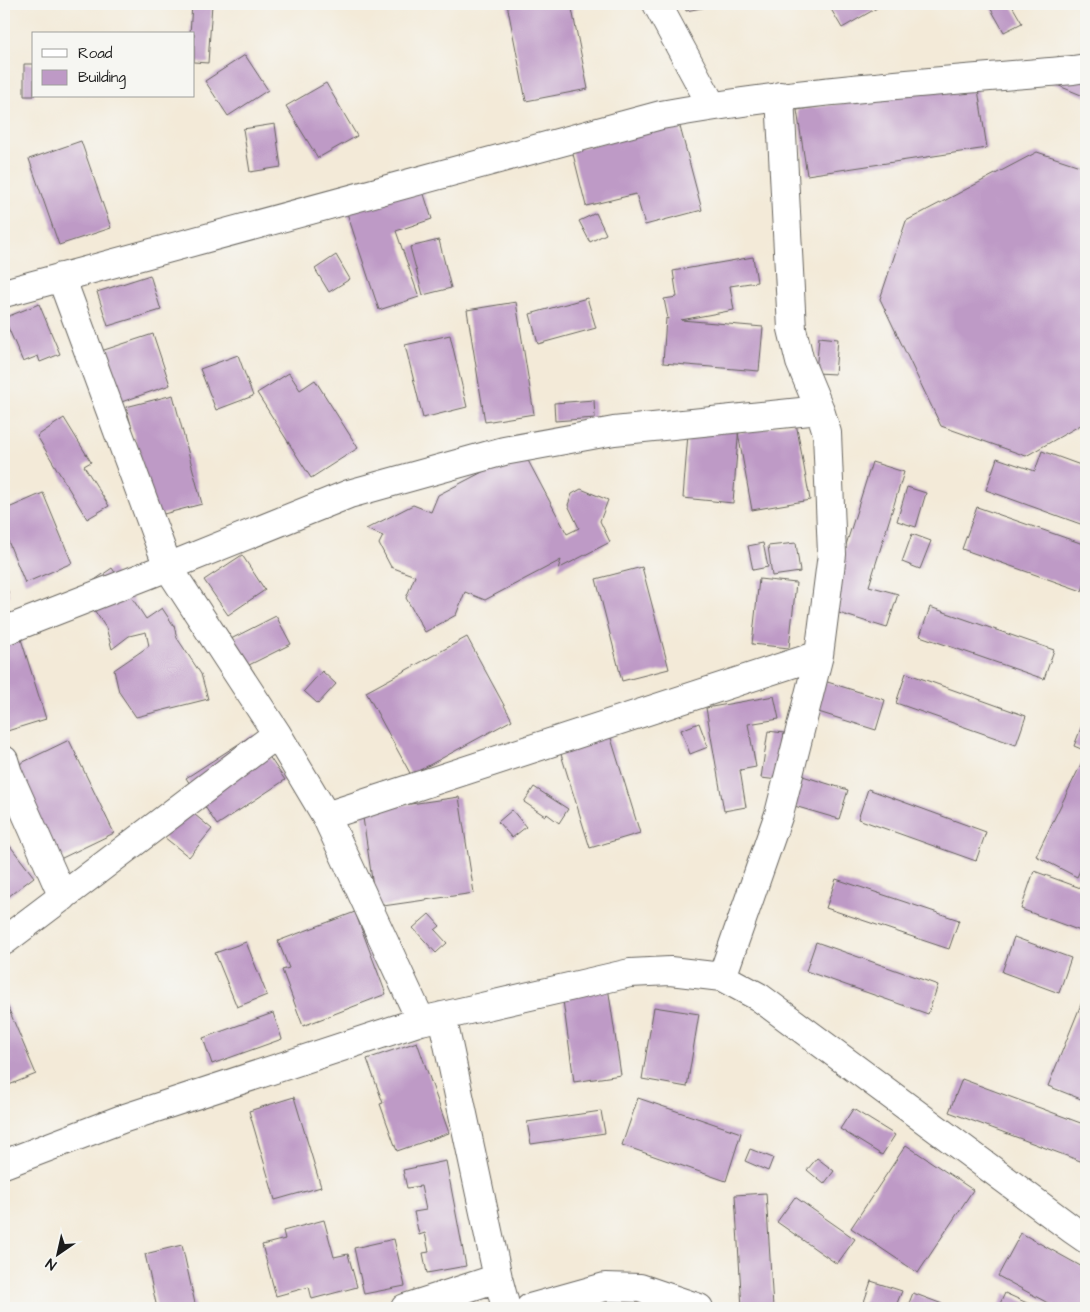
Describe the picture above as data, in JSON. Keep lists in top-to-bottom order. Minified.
{"legend":["Road","Building"],"north":"bottom left"}
